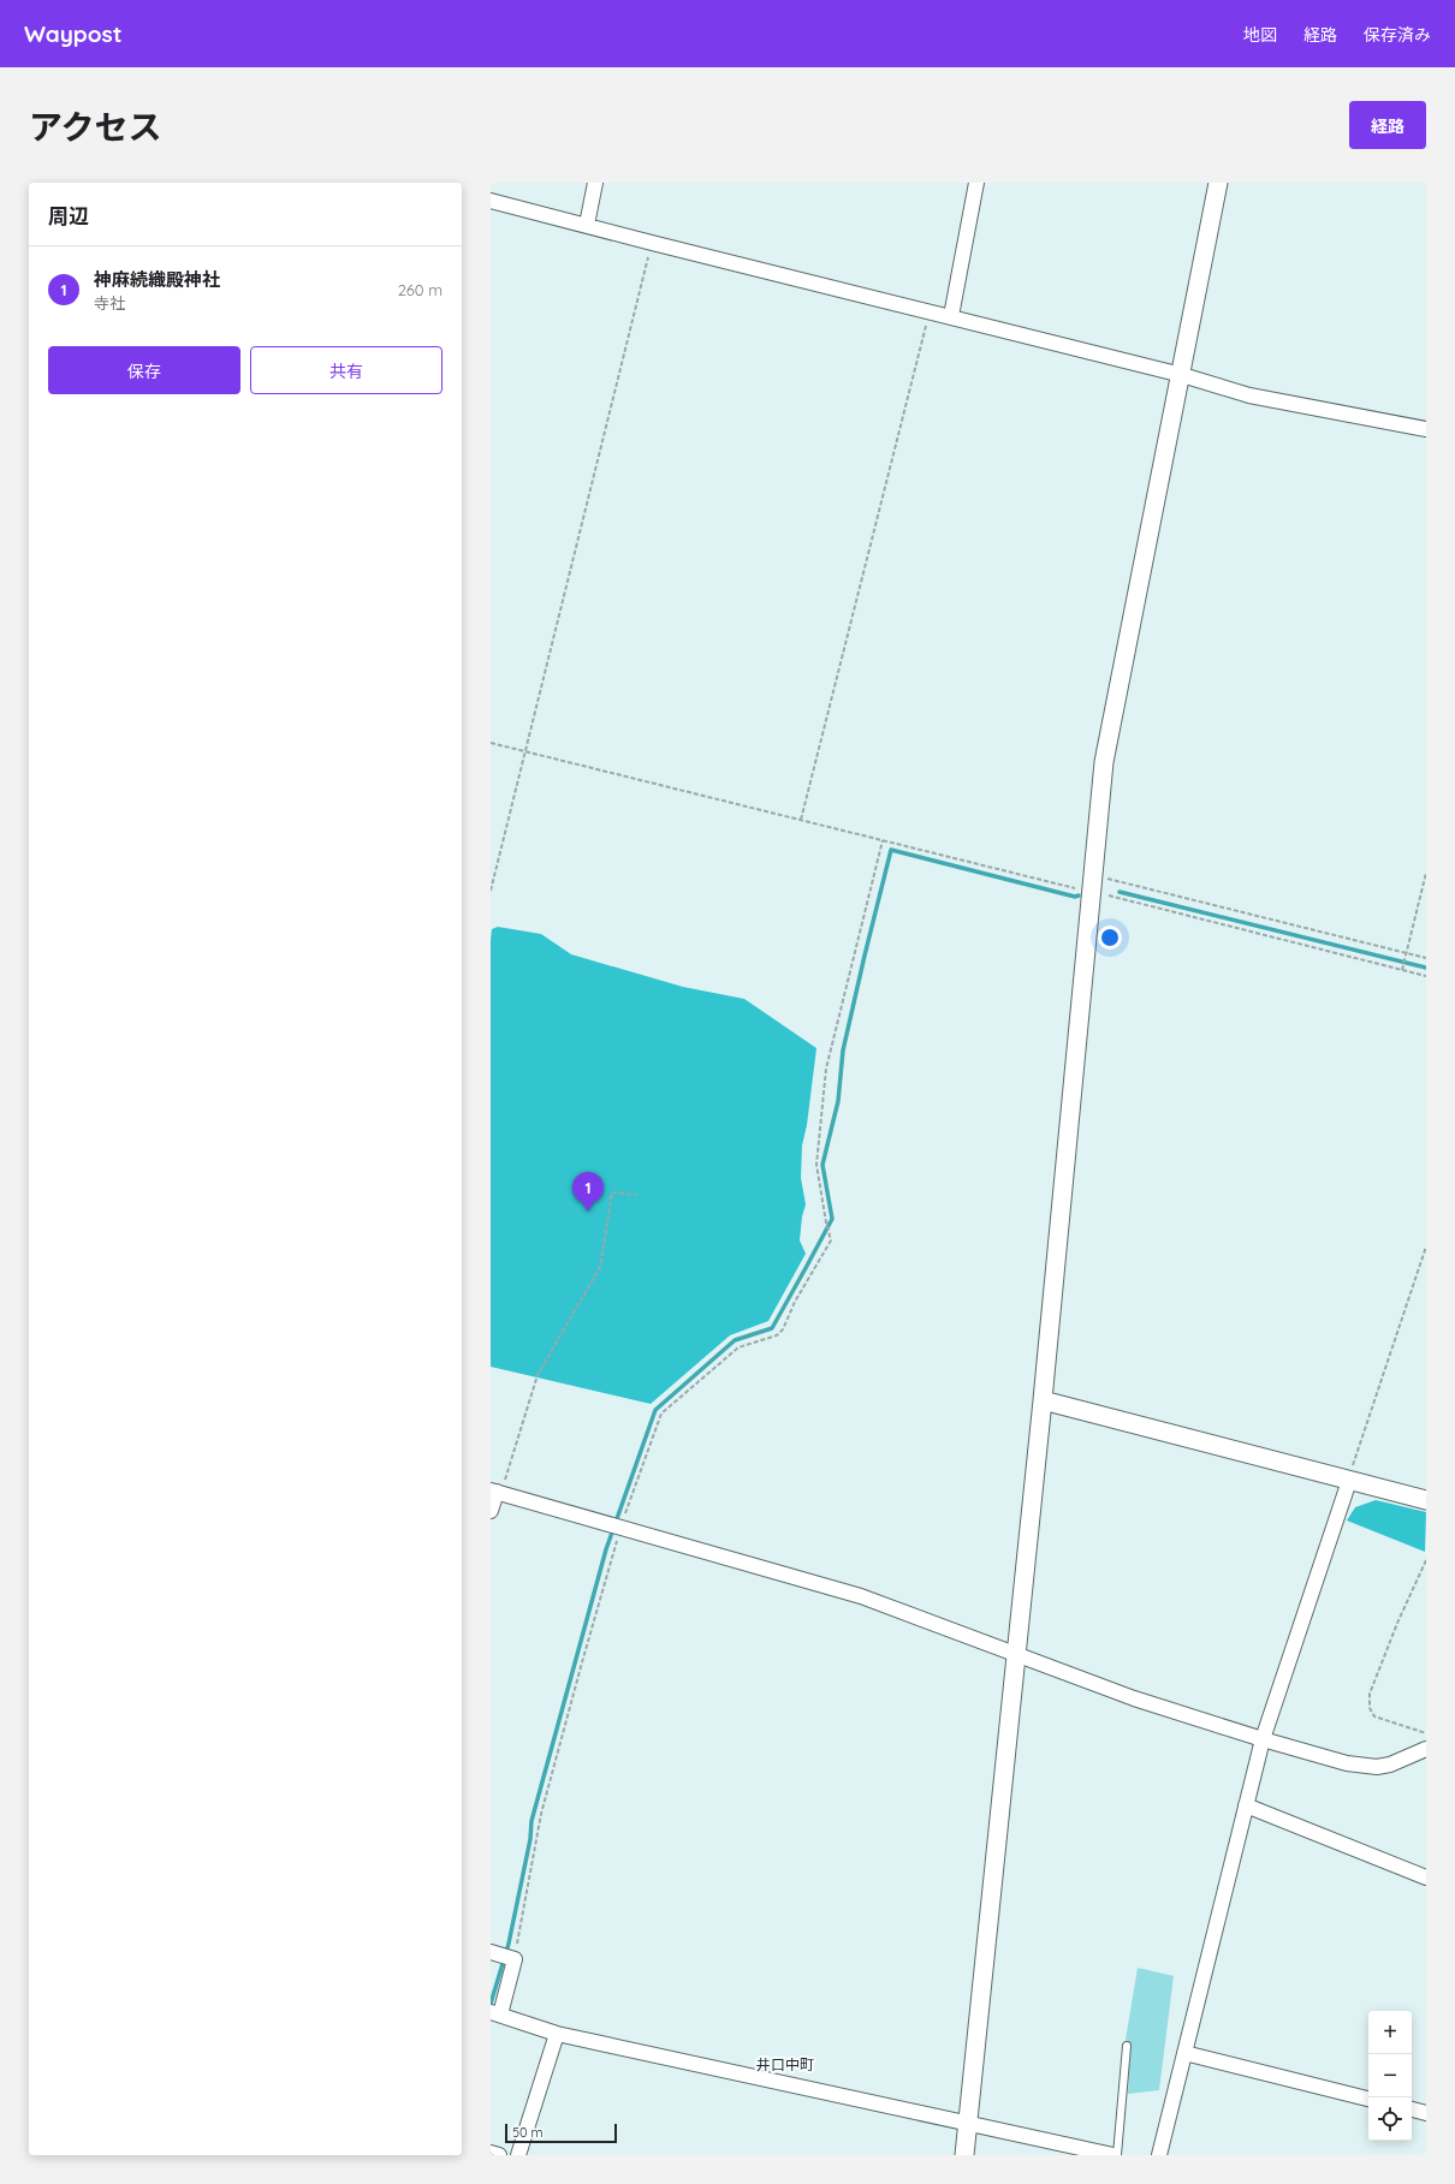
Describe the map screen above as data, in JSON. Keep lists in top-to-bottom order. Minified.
{"districts":["井口中町"],"scale_bar":"50 m","page":{"header":"Waypost","nav":["地図","経路","保存済み"],"title":"アクセス","buttons":["経路",["保存","共有"]],"heading":"周辺","list":[{"mark":"1","name":"神麻続織殿神社","note":"寺社","value":"260 m"}],"pins":"1","map_buttons":["+","−"],"scale":"50 m"}}
